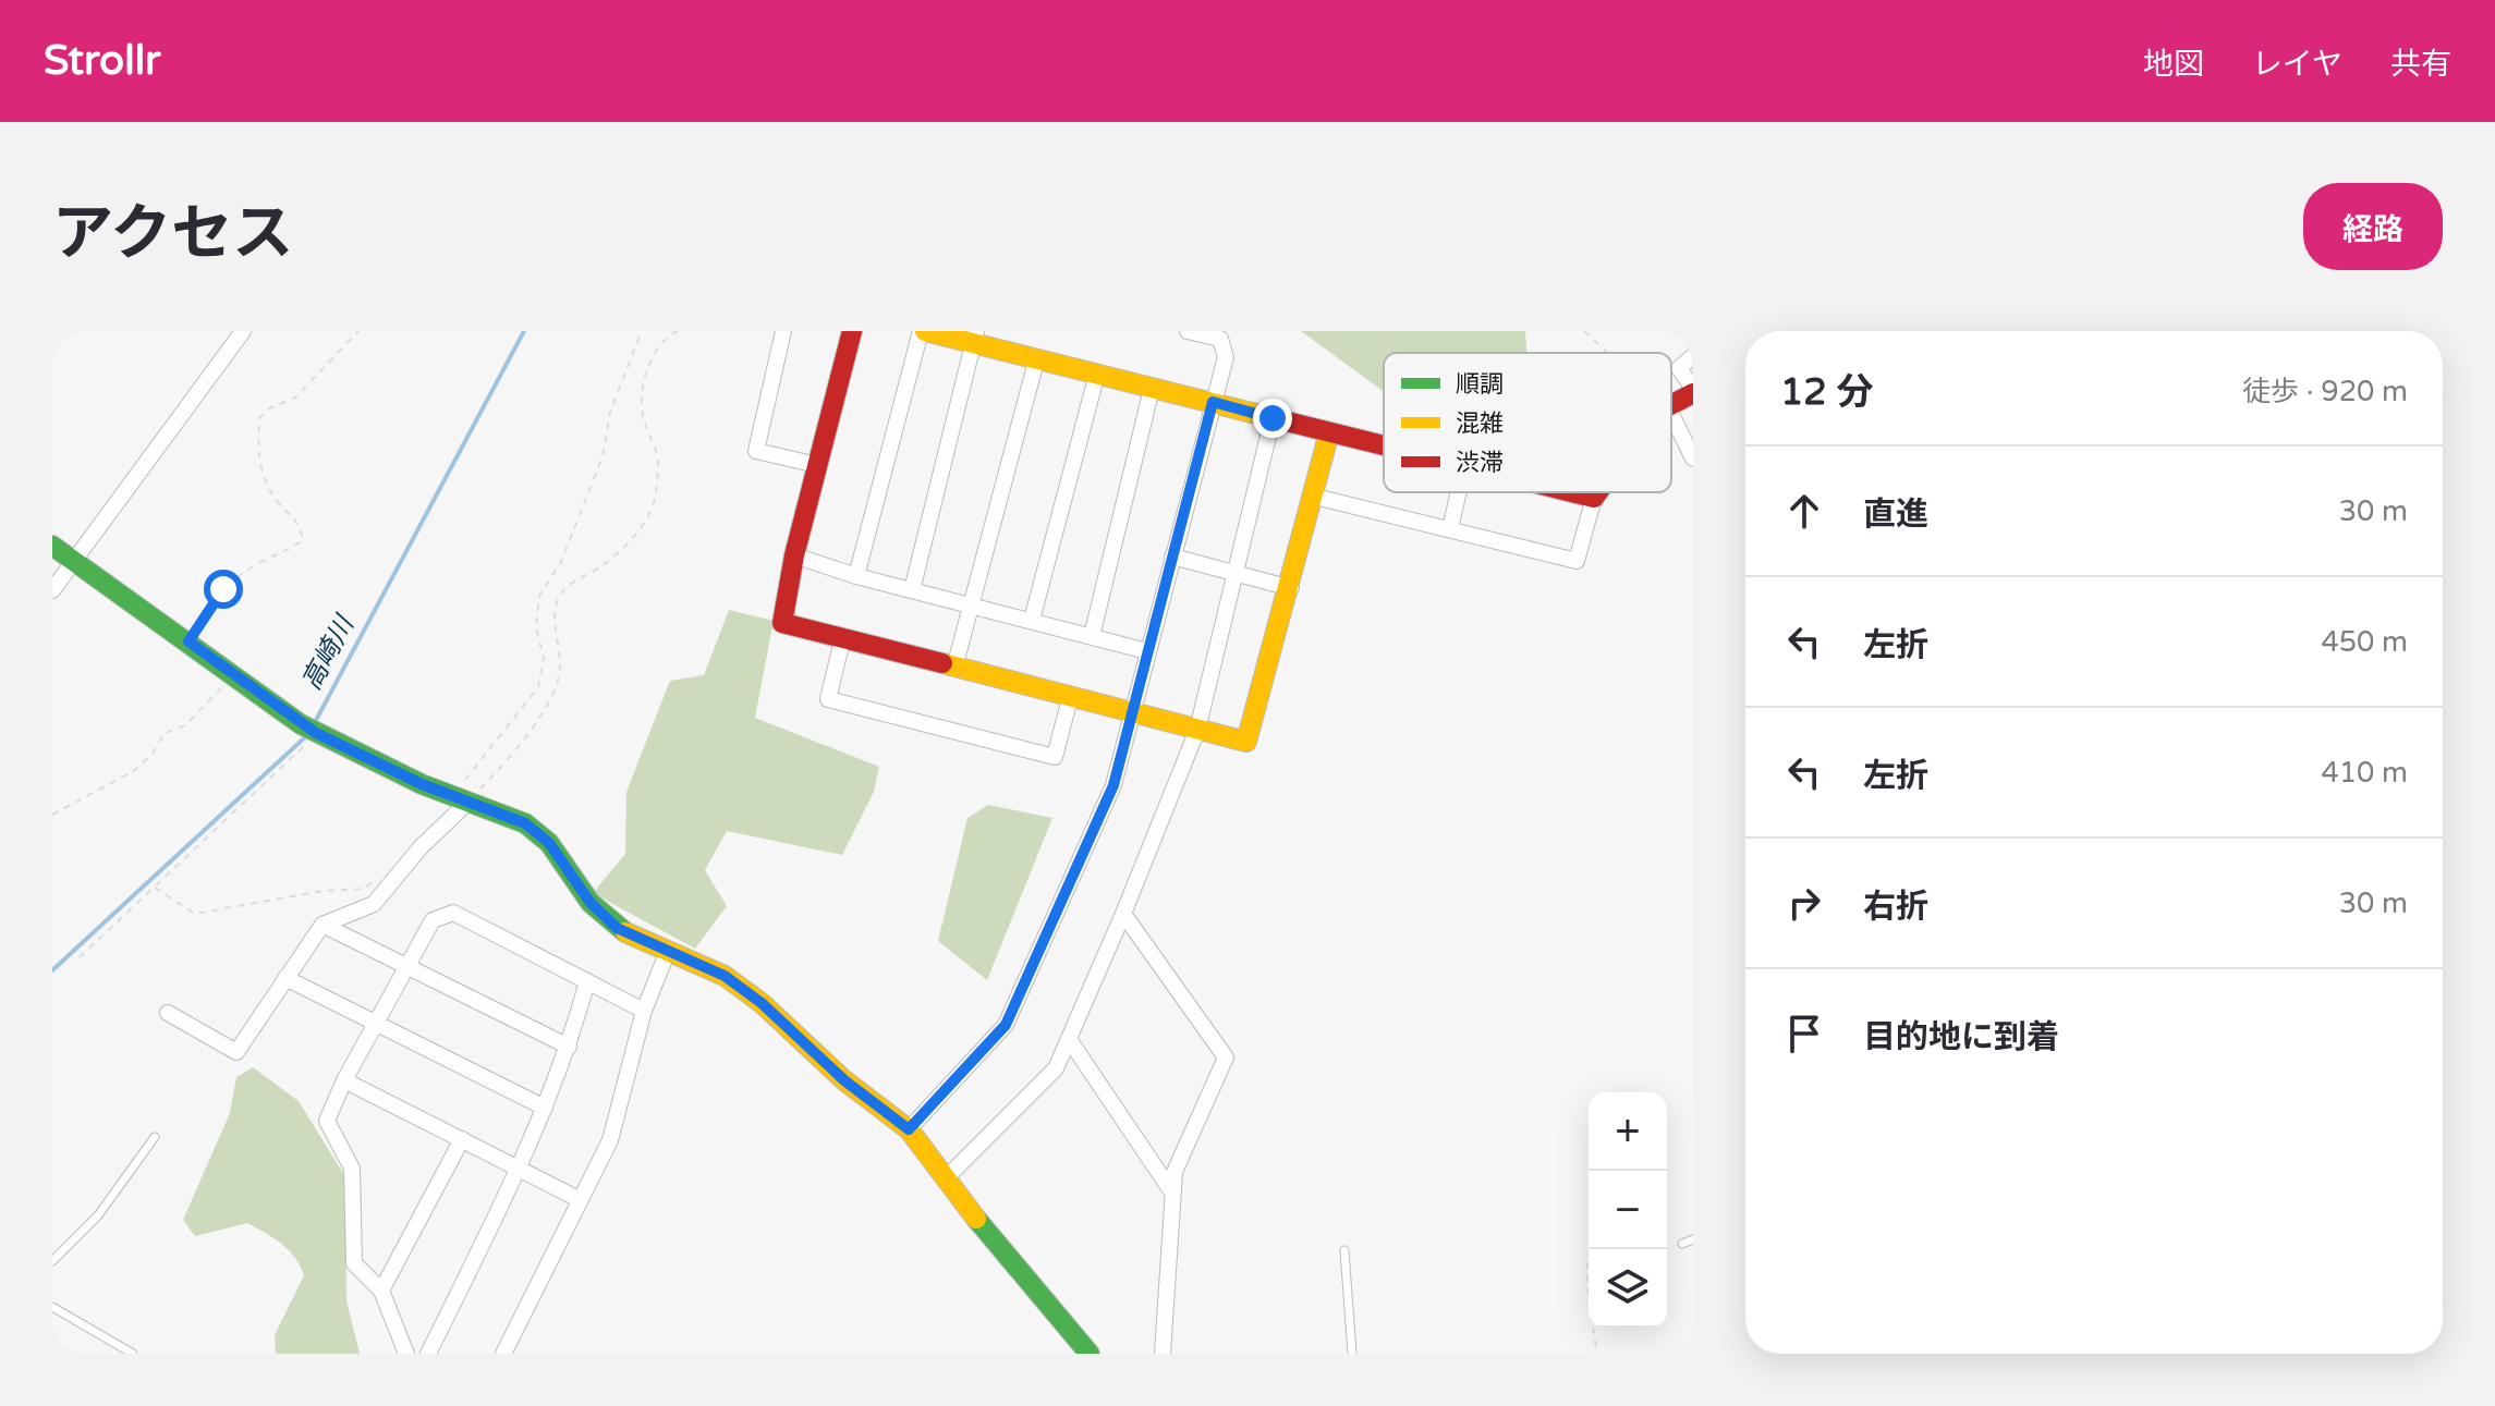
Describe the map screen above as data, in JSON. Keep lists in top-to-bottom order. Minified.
{"water":["高崎川"],"legend":["順調","混雑","渋滞"],"page":{"header":"Strollr","nav":["地図","レイヤ","共有"],"title":"アクセス","buttons":"経路","heading":["12 分","徒歩 · 920 m"],"list":[["直進","30 m"],["左折","450 m"],["左折","410 m"],["右折","30 m"],"目的地に到着"],"map_buttons":["+","−"]}}
